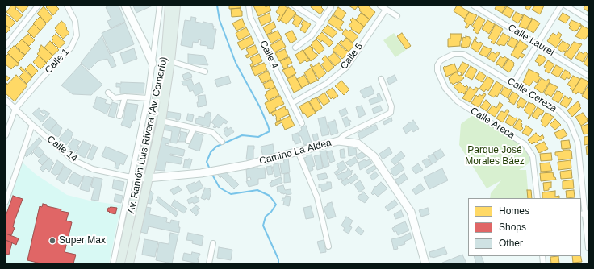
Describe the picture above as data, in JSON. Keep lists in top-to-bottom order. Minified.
{"streets":{"main road":["Av. Ramón Luis Rivera (Av. Comerío)"],"street":["Calle Laurel","Calle 4","Calle 5","Calle 1","Calle Cereza","Calle Areca","Calle 14","Camino La Aldea"]},"crossings":[["Calle 4","Calle 5"],["Calle 1","Calle 14"],["Calle Cereza","Calle Areca"],["Av. Ramón Luis Rivera (Av. Comerío)","Calle 14"],["Av. Ramón Luis Rivera (Av. Comerío)","Camino La Aldea"],["Calle 14","Camino La Aldea"]],"parks":["Parque José Morales Báez"],"places":["Super Max"],"legend":["Homes","Shops","Other"]}
